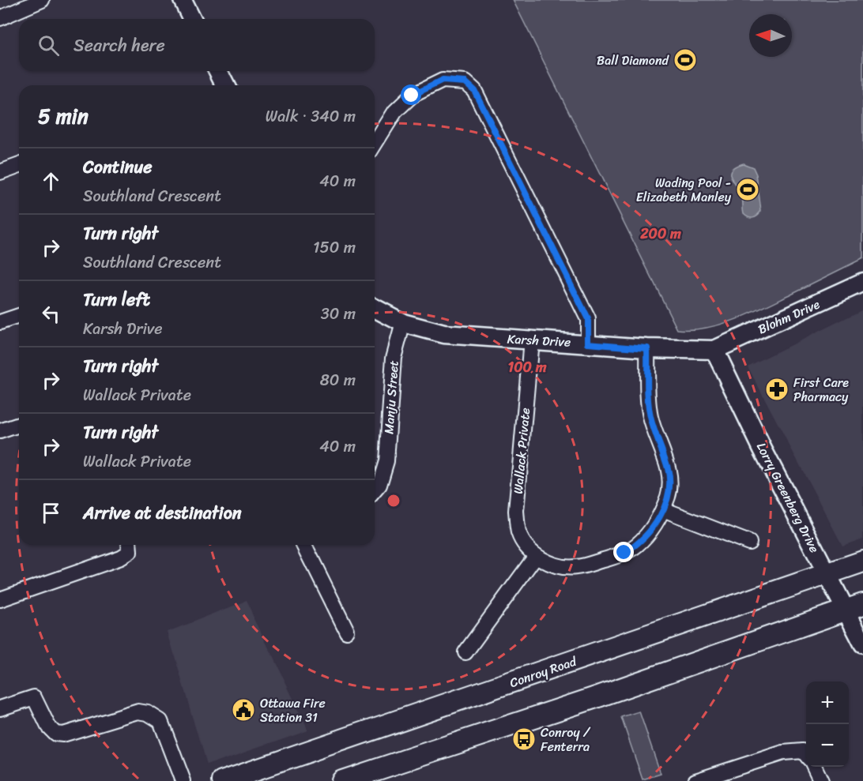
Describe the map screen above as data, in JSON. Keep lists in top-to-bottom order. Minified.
{"streets":{"main road":["Conroy Road"],"street":["Blohm Drive","Karsh Drive","Manju Street","Wallack Private","Lorry Greenberg Drive"]},"crossings":[["Blohm Drive","Karsh Drive"],["Blohm Drive","Lorry Greenberg Drive"],["Karsh Drive","Manju Street"],["Karsh Drive","Wallack Private"],["Karsh Drive","Lorry Greenberg Drive"],["Lorry Greenberg Drive","Conroy Road"]],"places":{"sports":["Ball Diamond","Wading Pool - Elizabeth Manley"],"pharmacy":["First Care Pharmacy"],"public building":["Ottawa Fire Station 31"],"bus stop":["Conroy / Fenterra"]},"north":"left","page":{"search":"Search here","heading":["5 min","Walk · 340 m"],"list":[["Continue","Southland Crescent","40 m"],["Turn right","Southland Crescent","150 m"],["Turn left","Karsh Drive","30 m"],["Turn right","Wallack Private","80 m"],["Turn right","Wallack Private","40 m"],"Arrive at destination"],"map_buttons":["+","−"]},"rings":["200 m","100 m"]}
